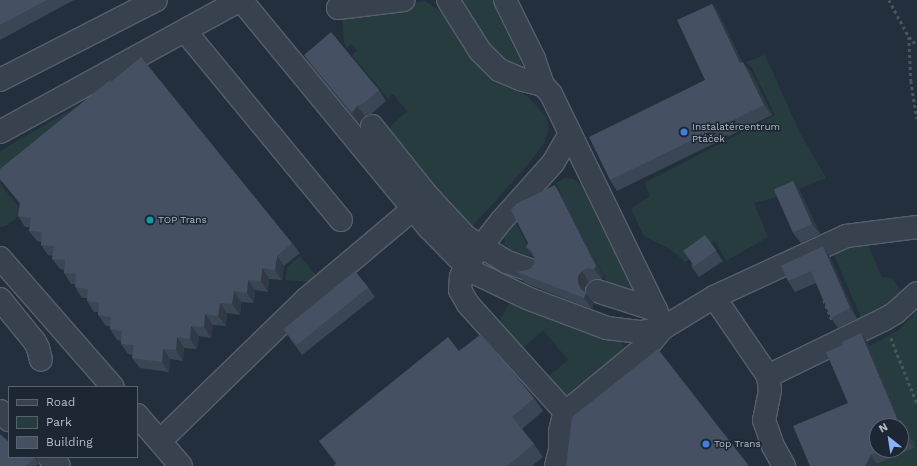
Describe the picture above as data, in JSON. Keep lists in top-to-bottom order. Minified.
{"places":["Instalatércentrum Ptáček","TOP Trans","Top Trans"],"legend":["Road","Park","Building"],"north":"top left"}
